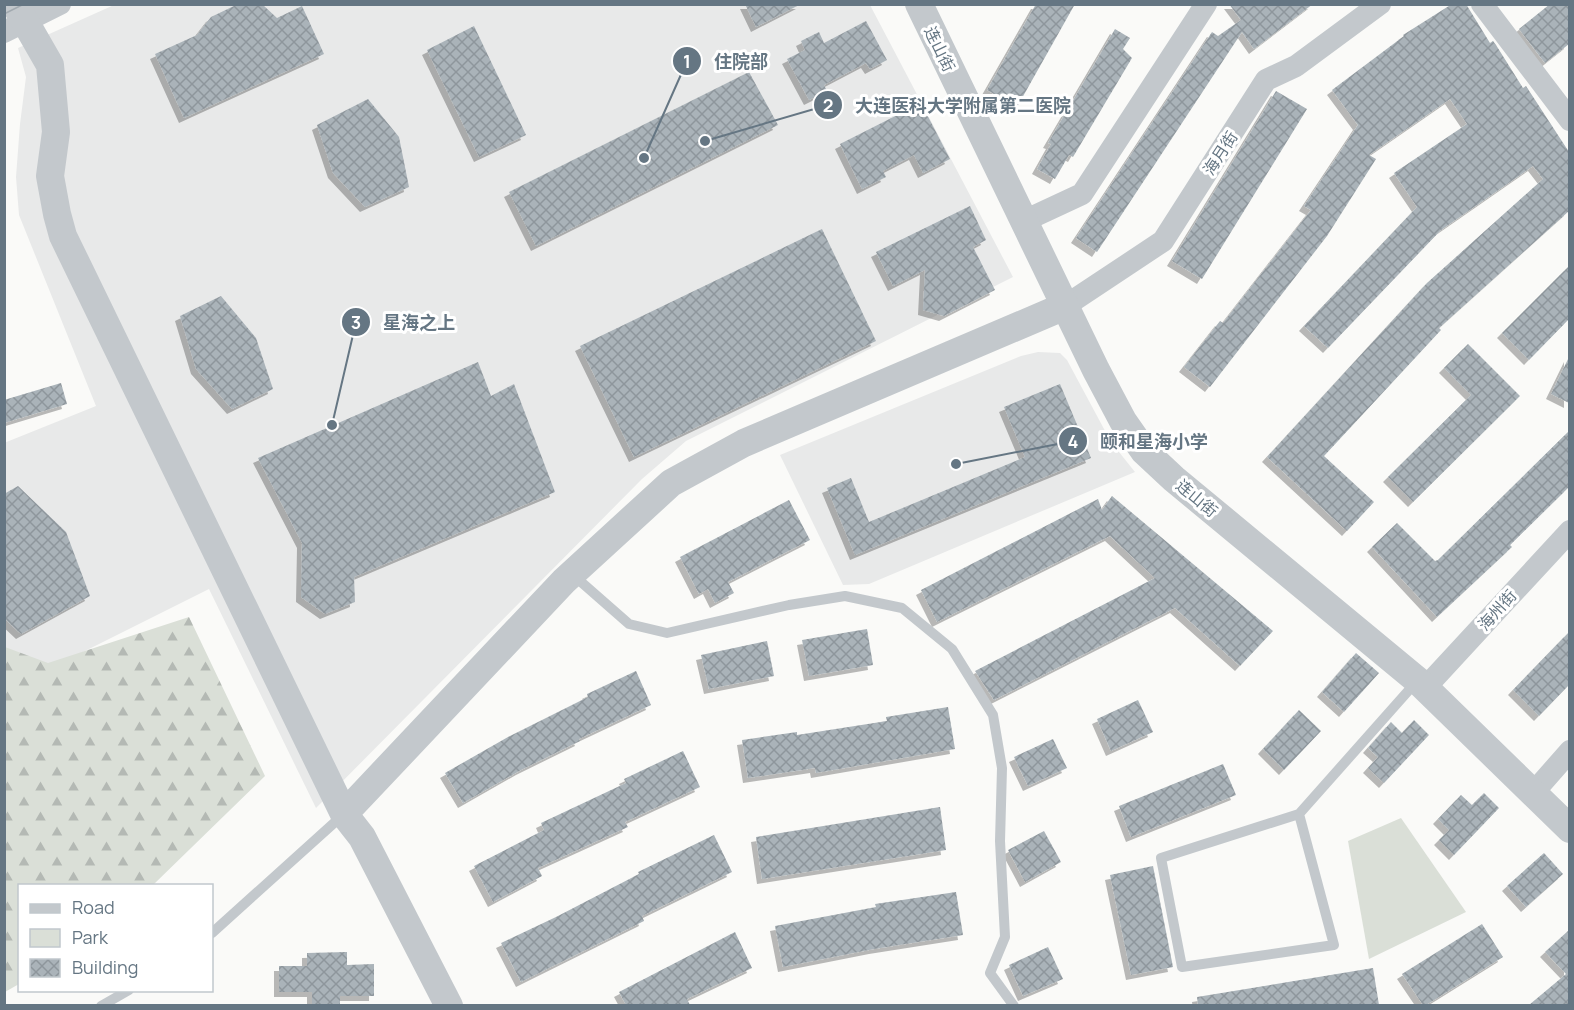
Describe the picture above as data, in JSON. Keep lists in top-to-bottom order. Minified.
{"streets":{"street":["连山街","海月街","海州街"]},"crossings":[["连山街","海月街"],["连山街","海州街"]],"places":["大连医科大学附属第二医院","住院部","星海之上","颐和星海小学"],"legend":["Road","Park","Building"]}
